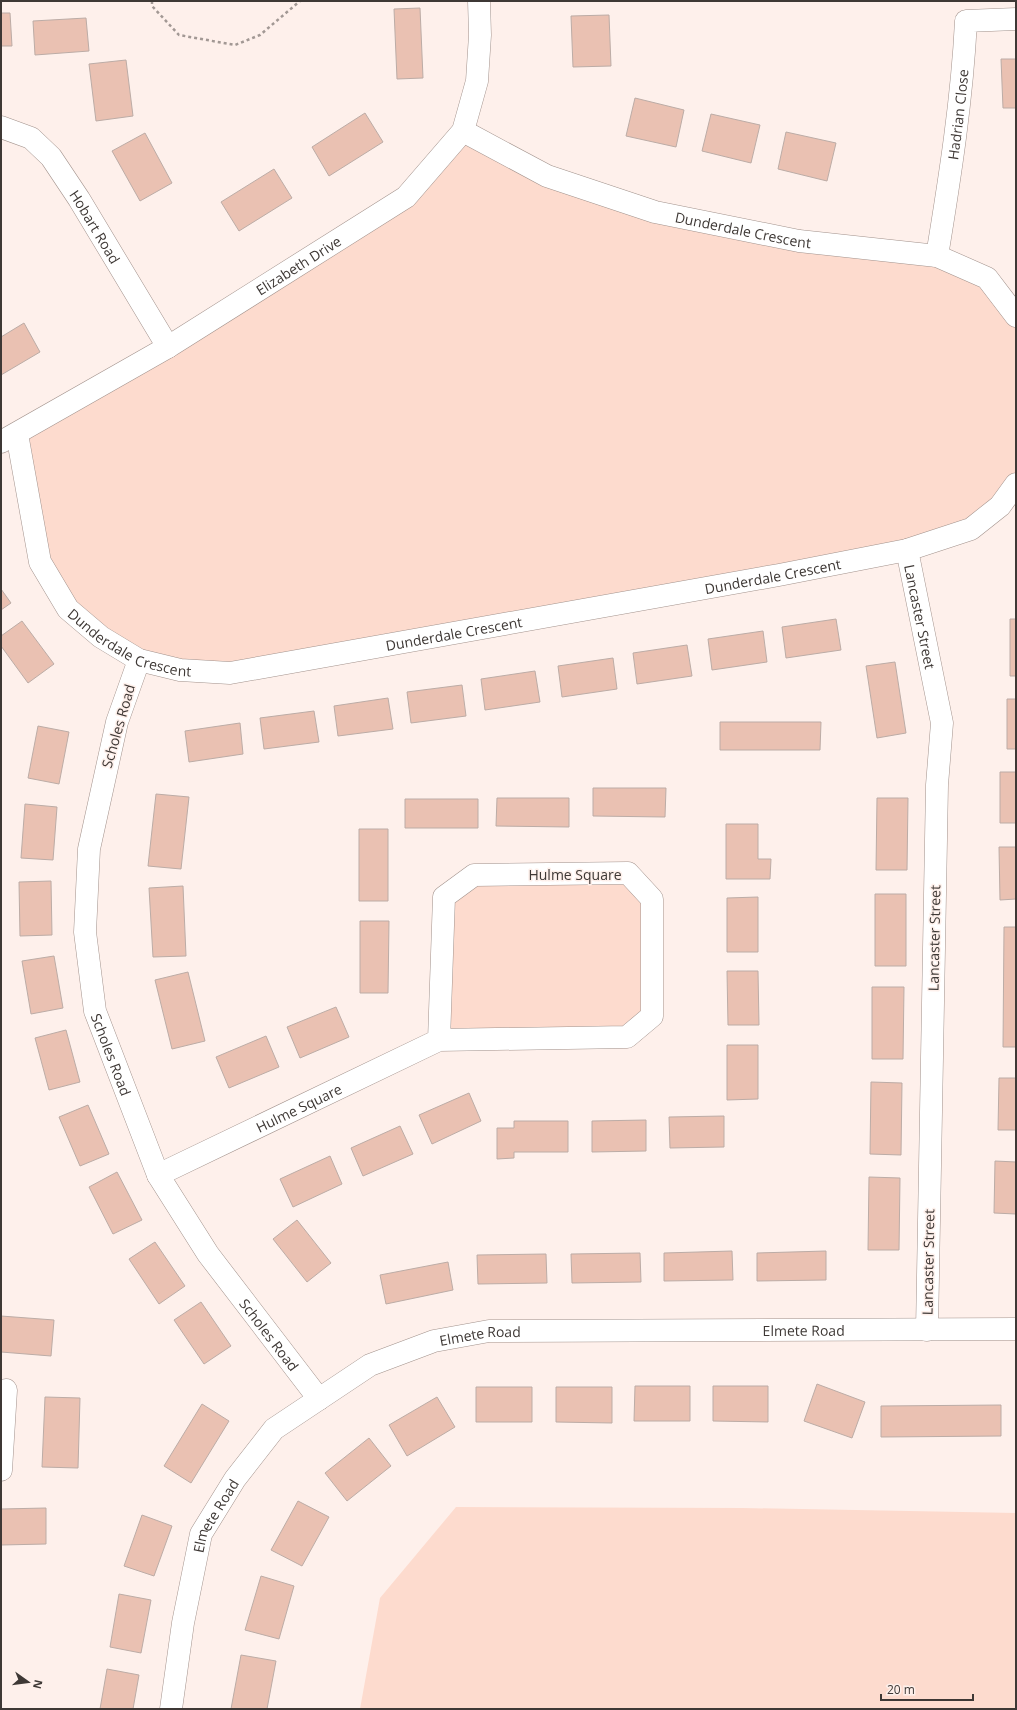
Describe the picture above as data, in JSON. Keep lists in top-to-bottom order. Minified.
{"streets":{"street":["Hadrian Close","Hobart Road","Dunderdale Crescent","Elizabeth Drive","Lancaster Street","Scholes Road","Hulme Square","Elmete Road"]},"crossings":[["Hadrian Close","Dunderdale Crescent"],["Hobart Road","Elizabeth Drive"],["Dunderdale Crescent","Elizabeth Drive"],["Dunderdale Crescent","Lancaster Street"],["Dunderdale Crescent","Scholes Road"],["Lancaster Street","Elmete Road"],["Scholes Road","Hulme Square"],["Scholes Road","Elmete Road"]],"scale_bar":"20 m","north":"right"}
